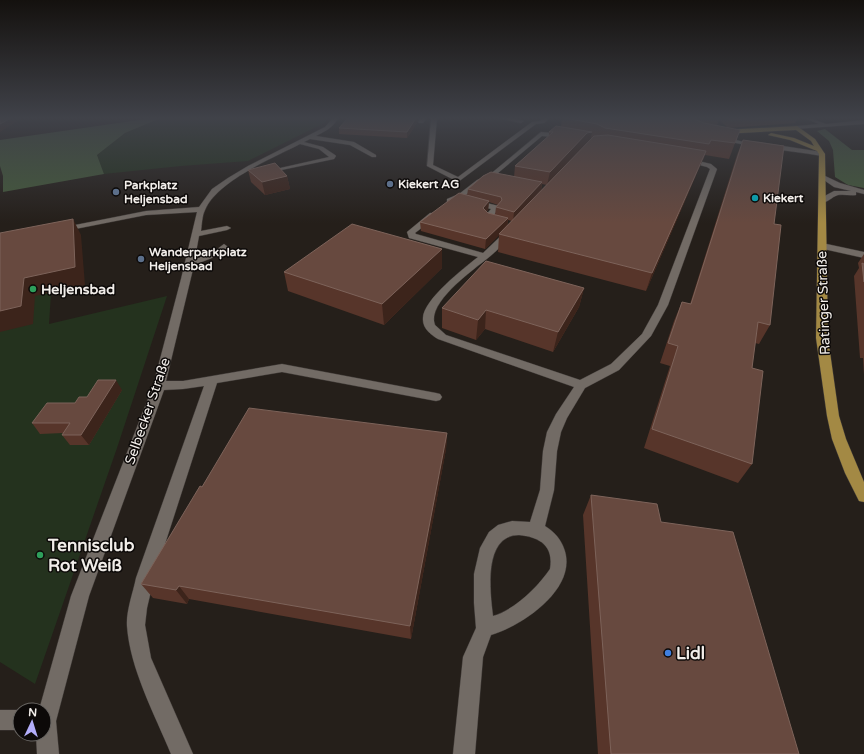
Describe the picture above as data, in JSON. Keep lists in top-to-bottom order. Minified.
{"streets":{"main road":["Ratinger Straße"],"street":["Selbecker Straße"]},"places":["Kiekert AG","Parkplatz Heljensbad","Kiekert","Wanderparkplatz Heljensbad","Heljensbad","Tennisclub Rot Weiß","Lidl"],"north":"top"}
